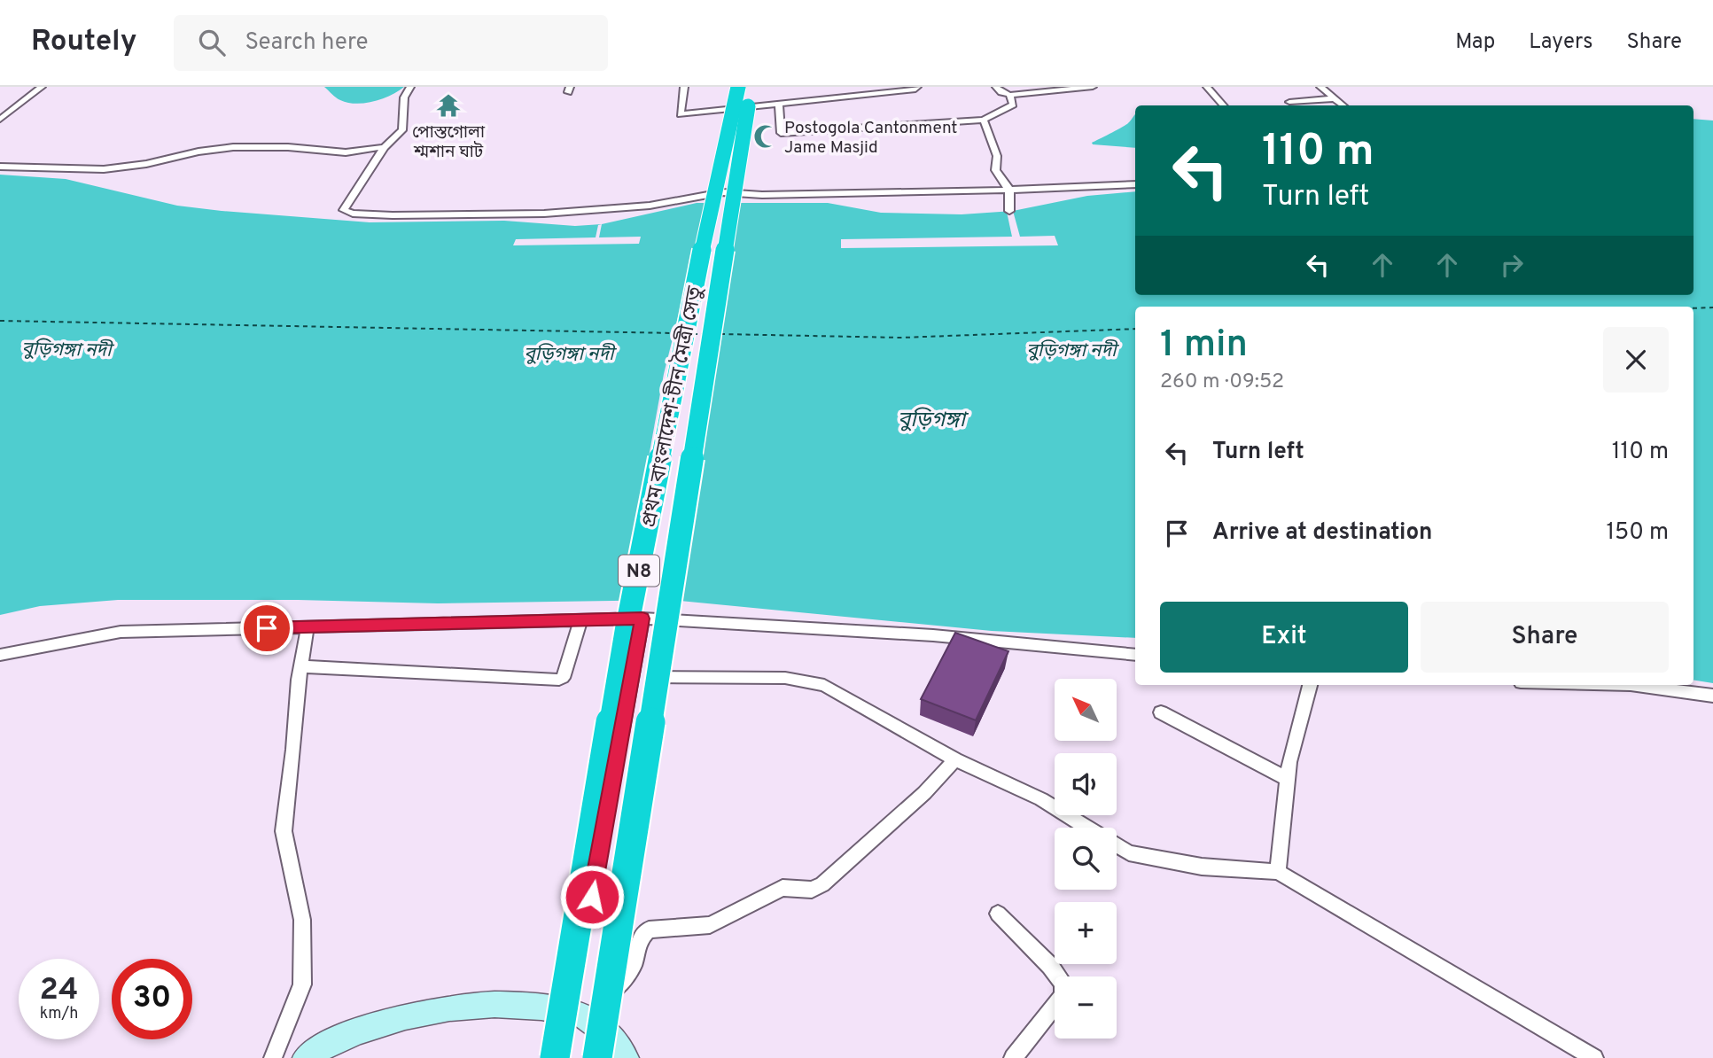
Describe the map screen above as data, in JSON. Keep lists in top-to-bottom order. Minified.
{"streets":{"highway":["প্রথম বাংলাদেশ-চীন মৈত্রী সেতু","N8"]},"water":["বুড়িগঙ্গা নদী","বুড়িগঙ্গা"],"places":{"temple":["পোস্তগোলা শ্মশান ঘাট"],"mosque":["Postogola Cantonment Jame Masjid"]},"north":"top left","page":{"header":"Routely","search":"Search here","nav":["Map","Layers","Share"],"turn":["110 m","Turn left"],"heading":["1 min","260 m · 09:52"],"list":[{"name":"Turn left","value":"110 m"},{"name":"Arrive at destination","value":"150 m"}],"buttons":["Exit","Share"],"map_buttons":["+","−"],"speed":"24 km/h","limit":"30"}}
